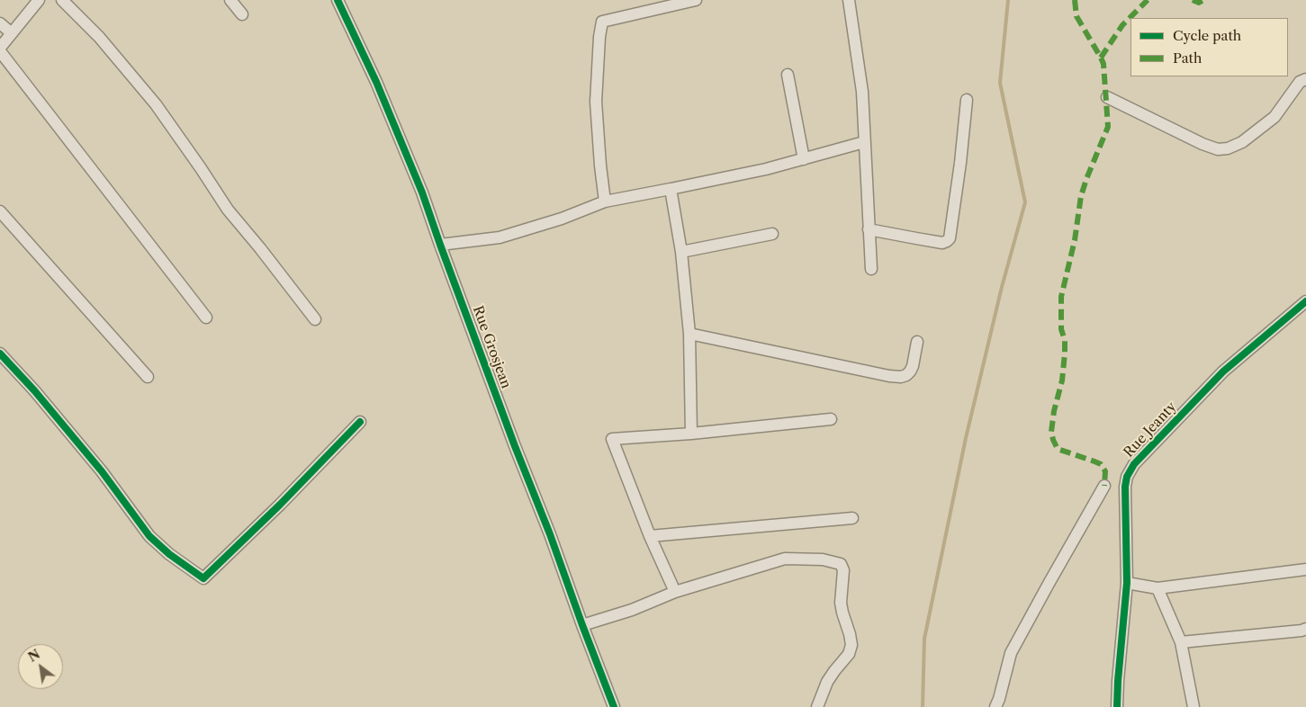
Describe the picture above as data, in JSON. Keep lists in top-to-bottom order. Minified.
{"streets":{"street":["Rue Grosjean","Rue Jeanty"]},"legend":["Cycle path","Path"],"north":"top left"}
